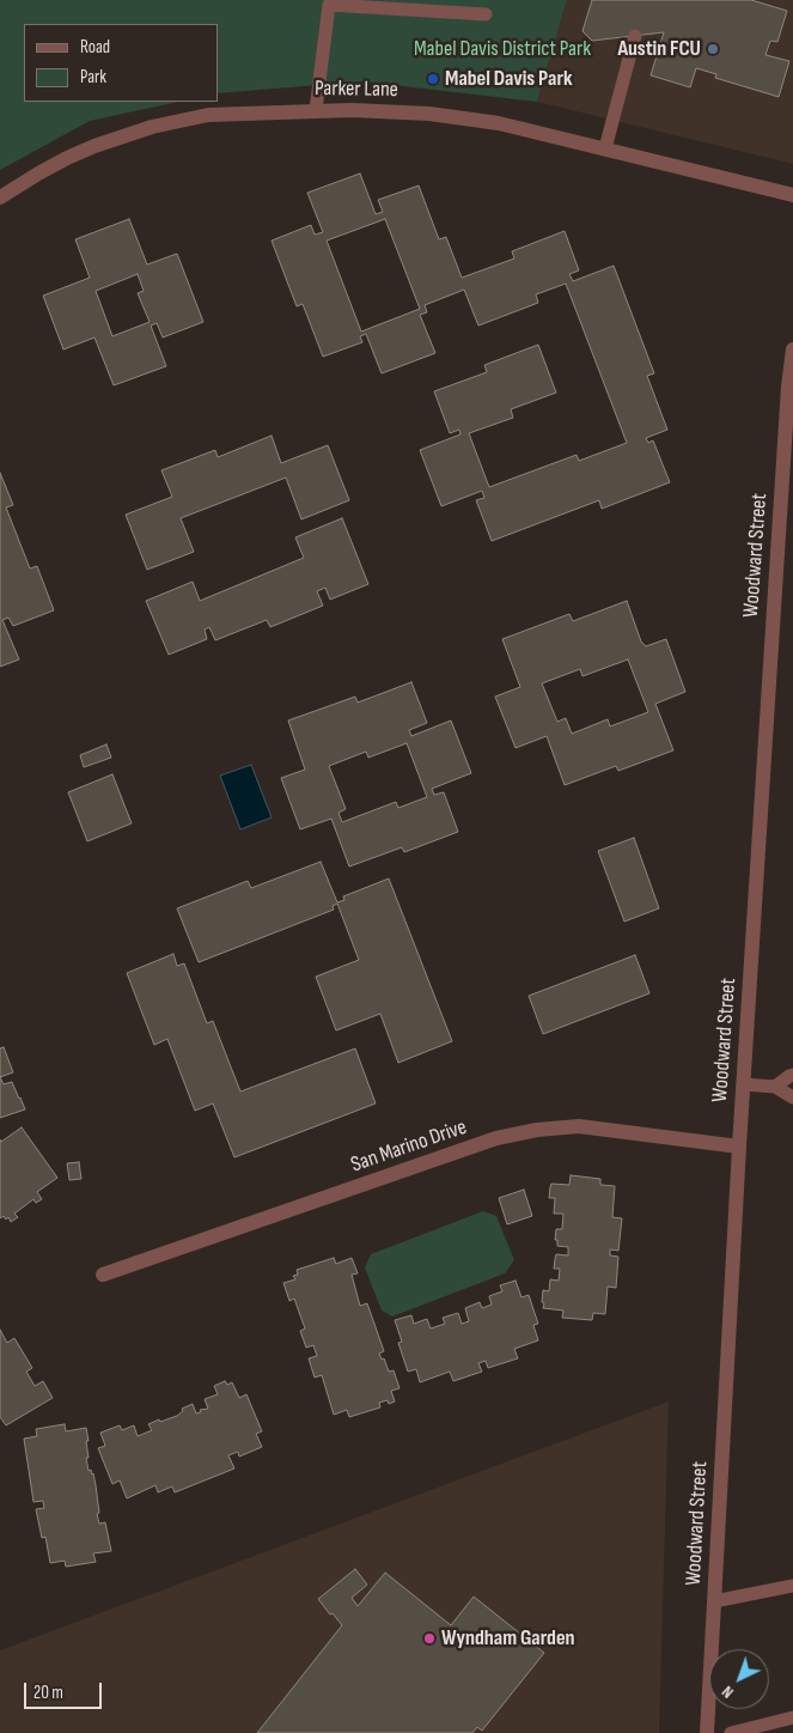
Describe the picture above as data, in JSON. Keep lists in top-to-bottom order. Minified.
{"streets":{"street":["Parker Lane","Woodward Street","San Marino Drive"]},"crossings":[["Woodward Street","San Marino Drive"]],"parks":["Mabel Davis District Park"],"places":["Austin FCU","Mabel Davis Park","Wyndham Garden"],"legend":["Road","Park"],"scale_bar":"20 m","north":"bottom left"}
